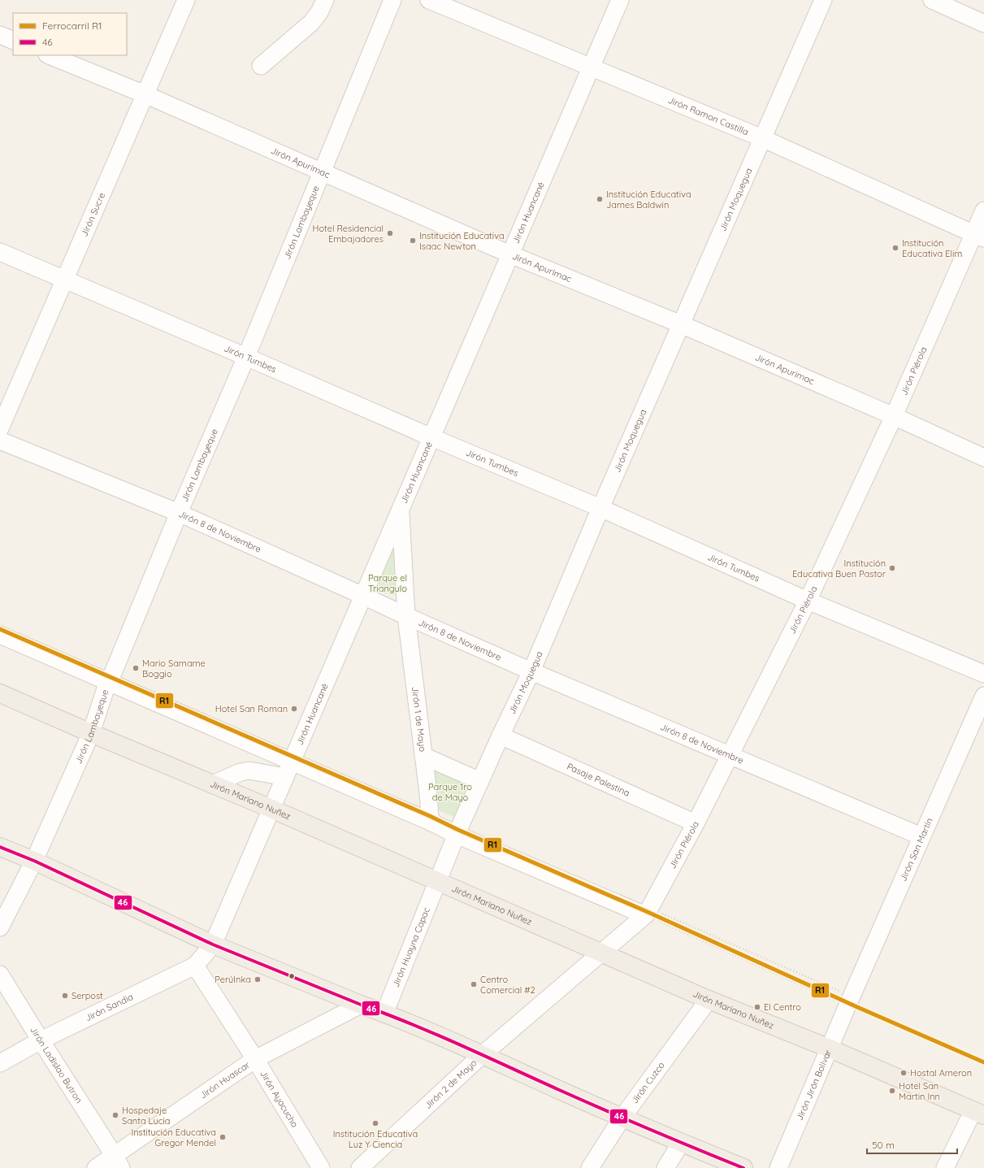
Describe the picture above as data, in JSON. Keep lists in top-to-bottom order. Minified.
{"streets":{"main road":["Jirón Mariano Nuñez"],"street":["Jirón Ramon Castilla","Jirón Apurimac","Jirón Moquegua","Jirón Huancané","Jirón Sucre","Jirón Lambayeque","Jirón Tumbes","Jirón Piérola","Jirón 8 de Noviembre","Jirón 1 de Mayo","Pasaje Palestina","Jirón San Martín","Jirón Huayna Capac","Jirón Sandia","Jirón Ladislao Butron","Jirón Huascar","Jirón Cuzco","Jirón 2 de Mayo","Jirón Jirón Bolívar","Jirón Ayacucho"]},"crossings":[["Jirón Ramon Castilla","Jirón Moquegua"],["Jirón Ramon Castilla","Jirón Huancané"],["Jirón Ramon Castilla","Jirón Piérola"],["Jirón Apurimac","Jirón Moquegua"],["Jirón Apurimac","Jirón Huancané"],["Jirón Apurimac","Jirón Sucre"],["Jirón Apurimac","Jirón Lambayeque"],["Jirón Apurimac","Jirón Piérola"],["Jirón Moquegua","Jirón Tumbes"],["Jirón Moquegua","Jirón 8 de Noviembre"],["Jirón Moquegua","Pasaje Palestina"],["Jirón Moquegua","Jirón Mariano Nuñez"],["Jirón Moquegua","Jirón Huayna Capac"],["Jirón Huancané","Jirón Tumbes"],["Jirón Huancané","Jirón 8 de Noviembre"],["Jirón Huancané","Jirón 1 de Mayo"],["Jirón Huancané","Jirón Mariano Nuñez"],["Jirón Huancané","Jirón Sandia"],["Jirón Sucre","Jirón Tumbes"],["Jirón Lambayeque","Jirón Tumbes"],["Jirón Lambayeque","Jirón 8 de Noviembre"],["Jirón Lambayeque","Jirón Mariano Nuñez"],["Jirón Tumbes","Jirón Piérola"],["Jirón Piérola","Jirón 8 de Noviembre"],["Jirón Piérola","Pasaje Palestina"],["Jirón Piérola","Jirón Mariano Nuñez"],["Jirón Piérola","Jirón 2 de Mayo"],["Jirón 8 de Noviembre","Jirón 1 de Mayo"],["Jirón 8 de Noviembre","Jirón San Martín"],["Jirón Mariano Nuñez","Jirón Huayna Capac"],["Jirón Mariano Nuñez","Jirón Cuzco"],["Jirón Mariano Nuñez","Jirón 2 de Mayo"],["Jirón Mariano Nuñez","Jirón Jirón Bolívar"],["Jirón San Martín","Jirón Jirón Bolívar"],["Jirón Sandia","Jirón Ladislao Butron"],["Jirón Sandia","Jirón Ayacucho"],["Jirón Ladislao Butron","Jirón Huascar"],["Jirón Huascar","Jirón Ayacucho"]],"parks":["Parque el Triangulo","Parque 1ro de Mayo"],"places":["Institución Educativa James Baldwin","Hotel Residencial Embajadores","Institución Educativa Isaac Newton","Institución Educativa Elim","Institución Educativa Buen Pastor","Mario Samame Boggio","Hotel San Roman","PerúInka","Centro Comercial #2","Serpost","El Centro","Hostal Ameron","Hotel San Martin Inn","Hospedaje Santa Lucia","Institución Educativa Luz Y Ciencia","Institución Educativa Gregor Mendel"],"lines":["rail line R1","transit line 46"],"legend":["Ferrocarril R1","46"],"scale_bar":"50 m"}
